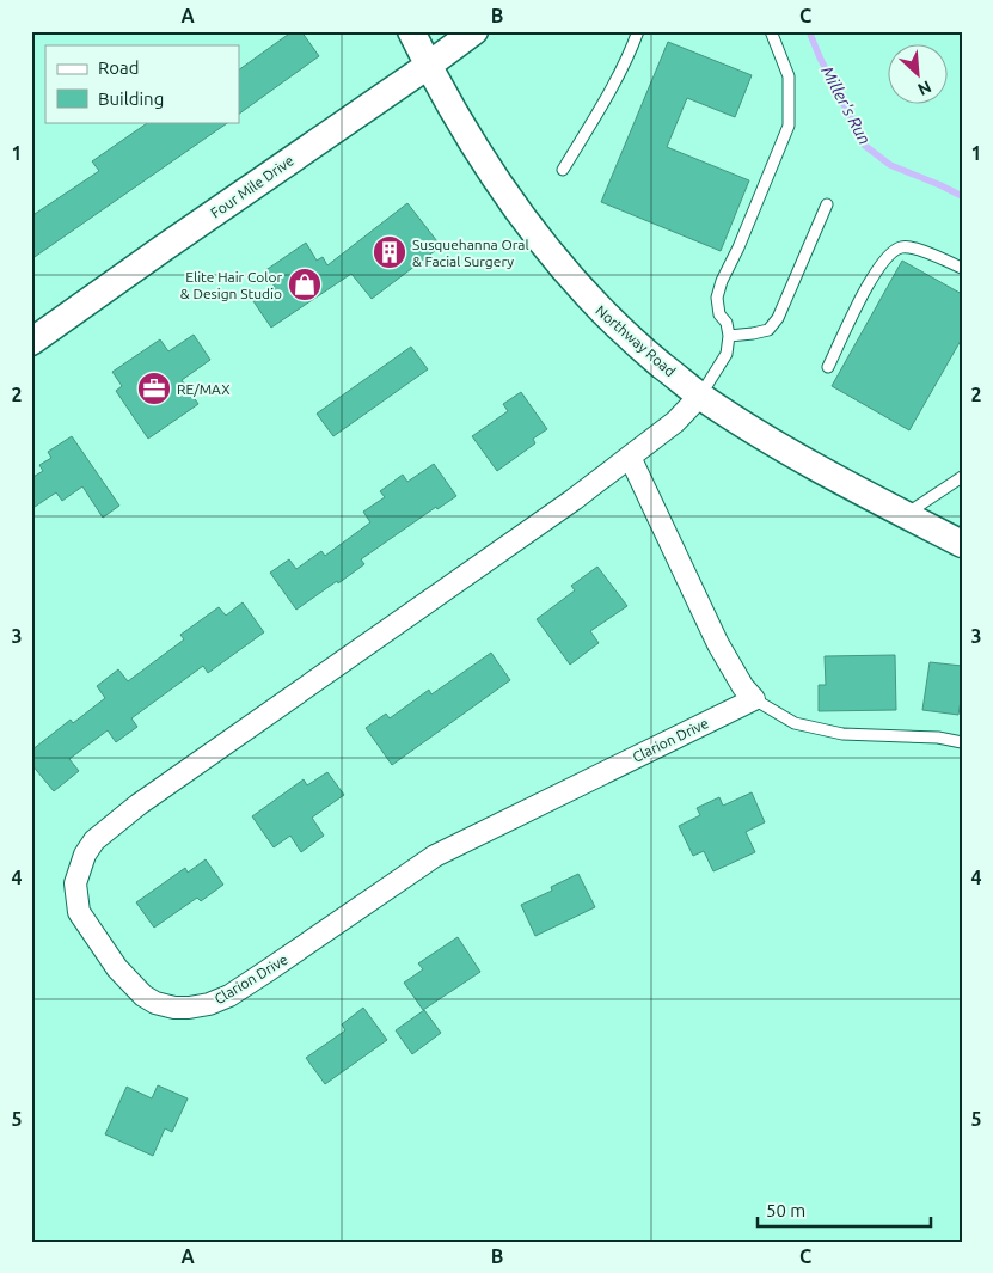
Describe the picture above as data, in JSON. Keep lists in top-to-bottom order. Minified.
{"streets":{"street":["Four Mile Drive","Northway Road","Clarion Drive"]},"crossings":[["Four Mile Drive","Northway Road"],["Northway Road","Clarion Drive"]],"water":["Miller's Run"],"places":{"building":["Susquehanna Oral & Facial Surgery"],"shop":["Elite Hair Color & Design Studio"],"office":["RE/MAX"]},"legend":["Road","Building"],"scale_bar":"50 m","north":"bottom right","grid":{"columns":["A","B","C"],"rows":["1","2","3","4","5"]}}
